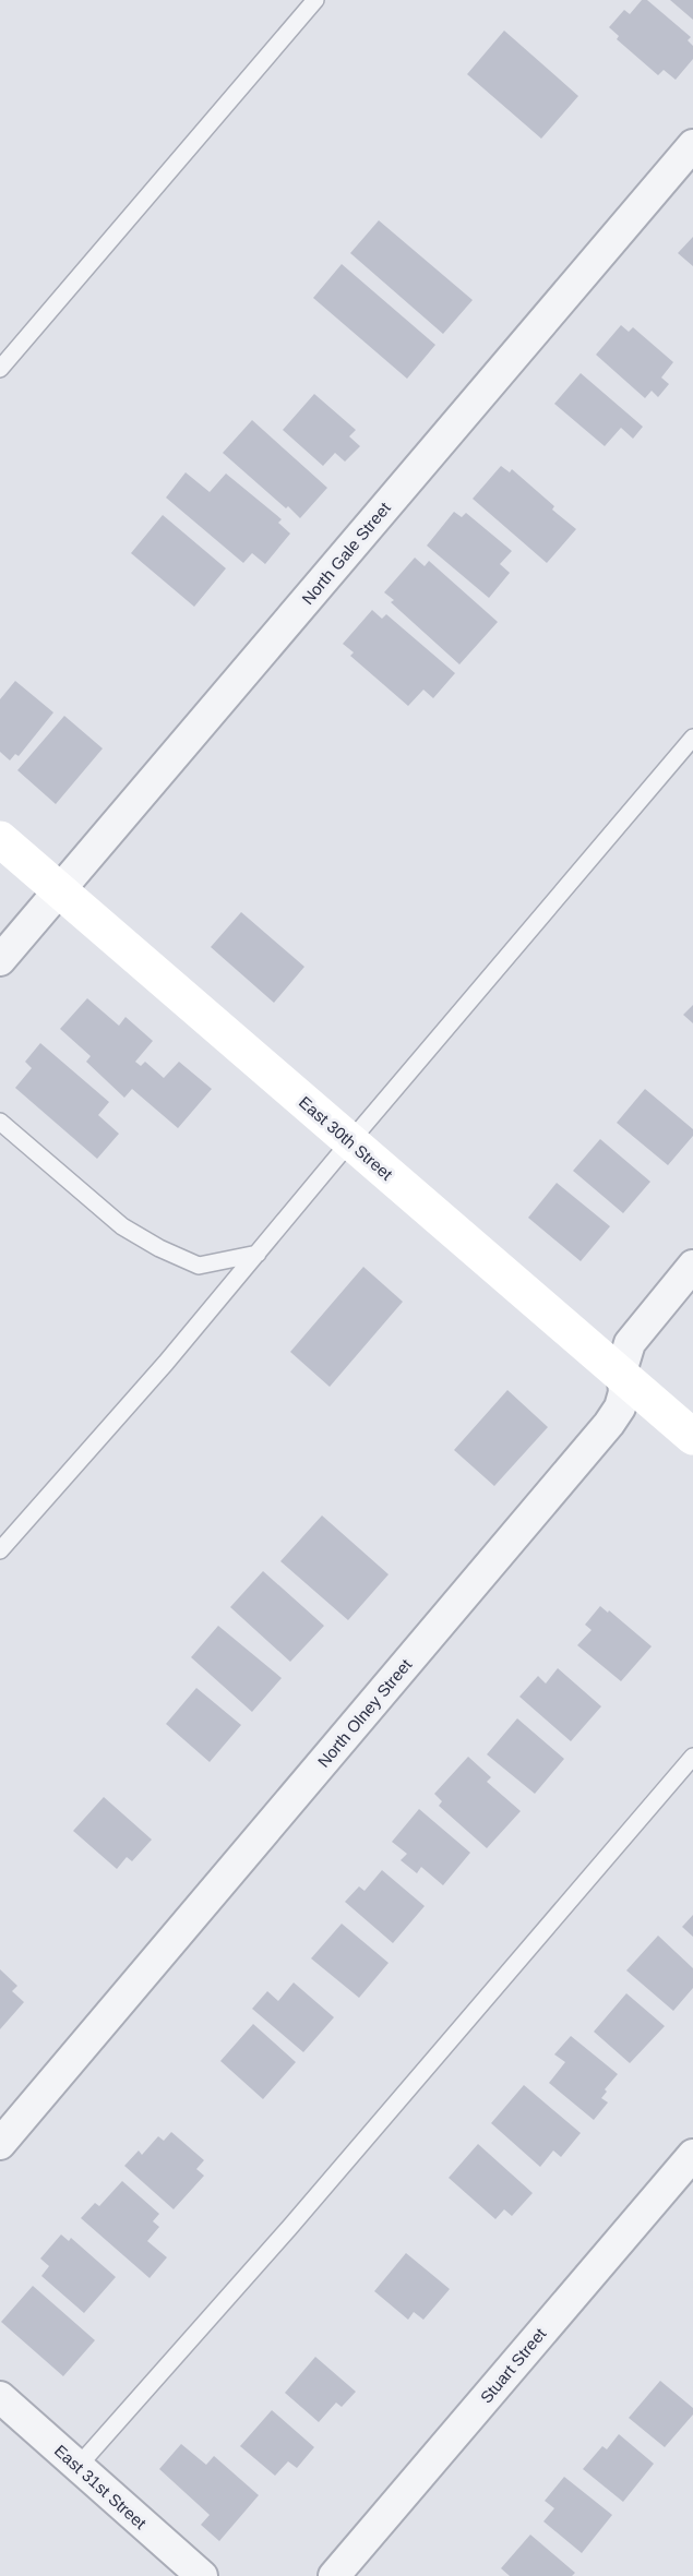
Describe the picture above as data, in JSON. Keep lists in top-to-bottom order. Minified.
{"streets":{"main road":["East 30th Street"],"street":["North Gale Street","North Olney Street","Stuart Street","East 31st Street"]},"crossings":[["North Gale Street","East 30th Street"],["East 30th Street","North Olney Street"]]}
